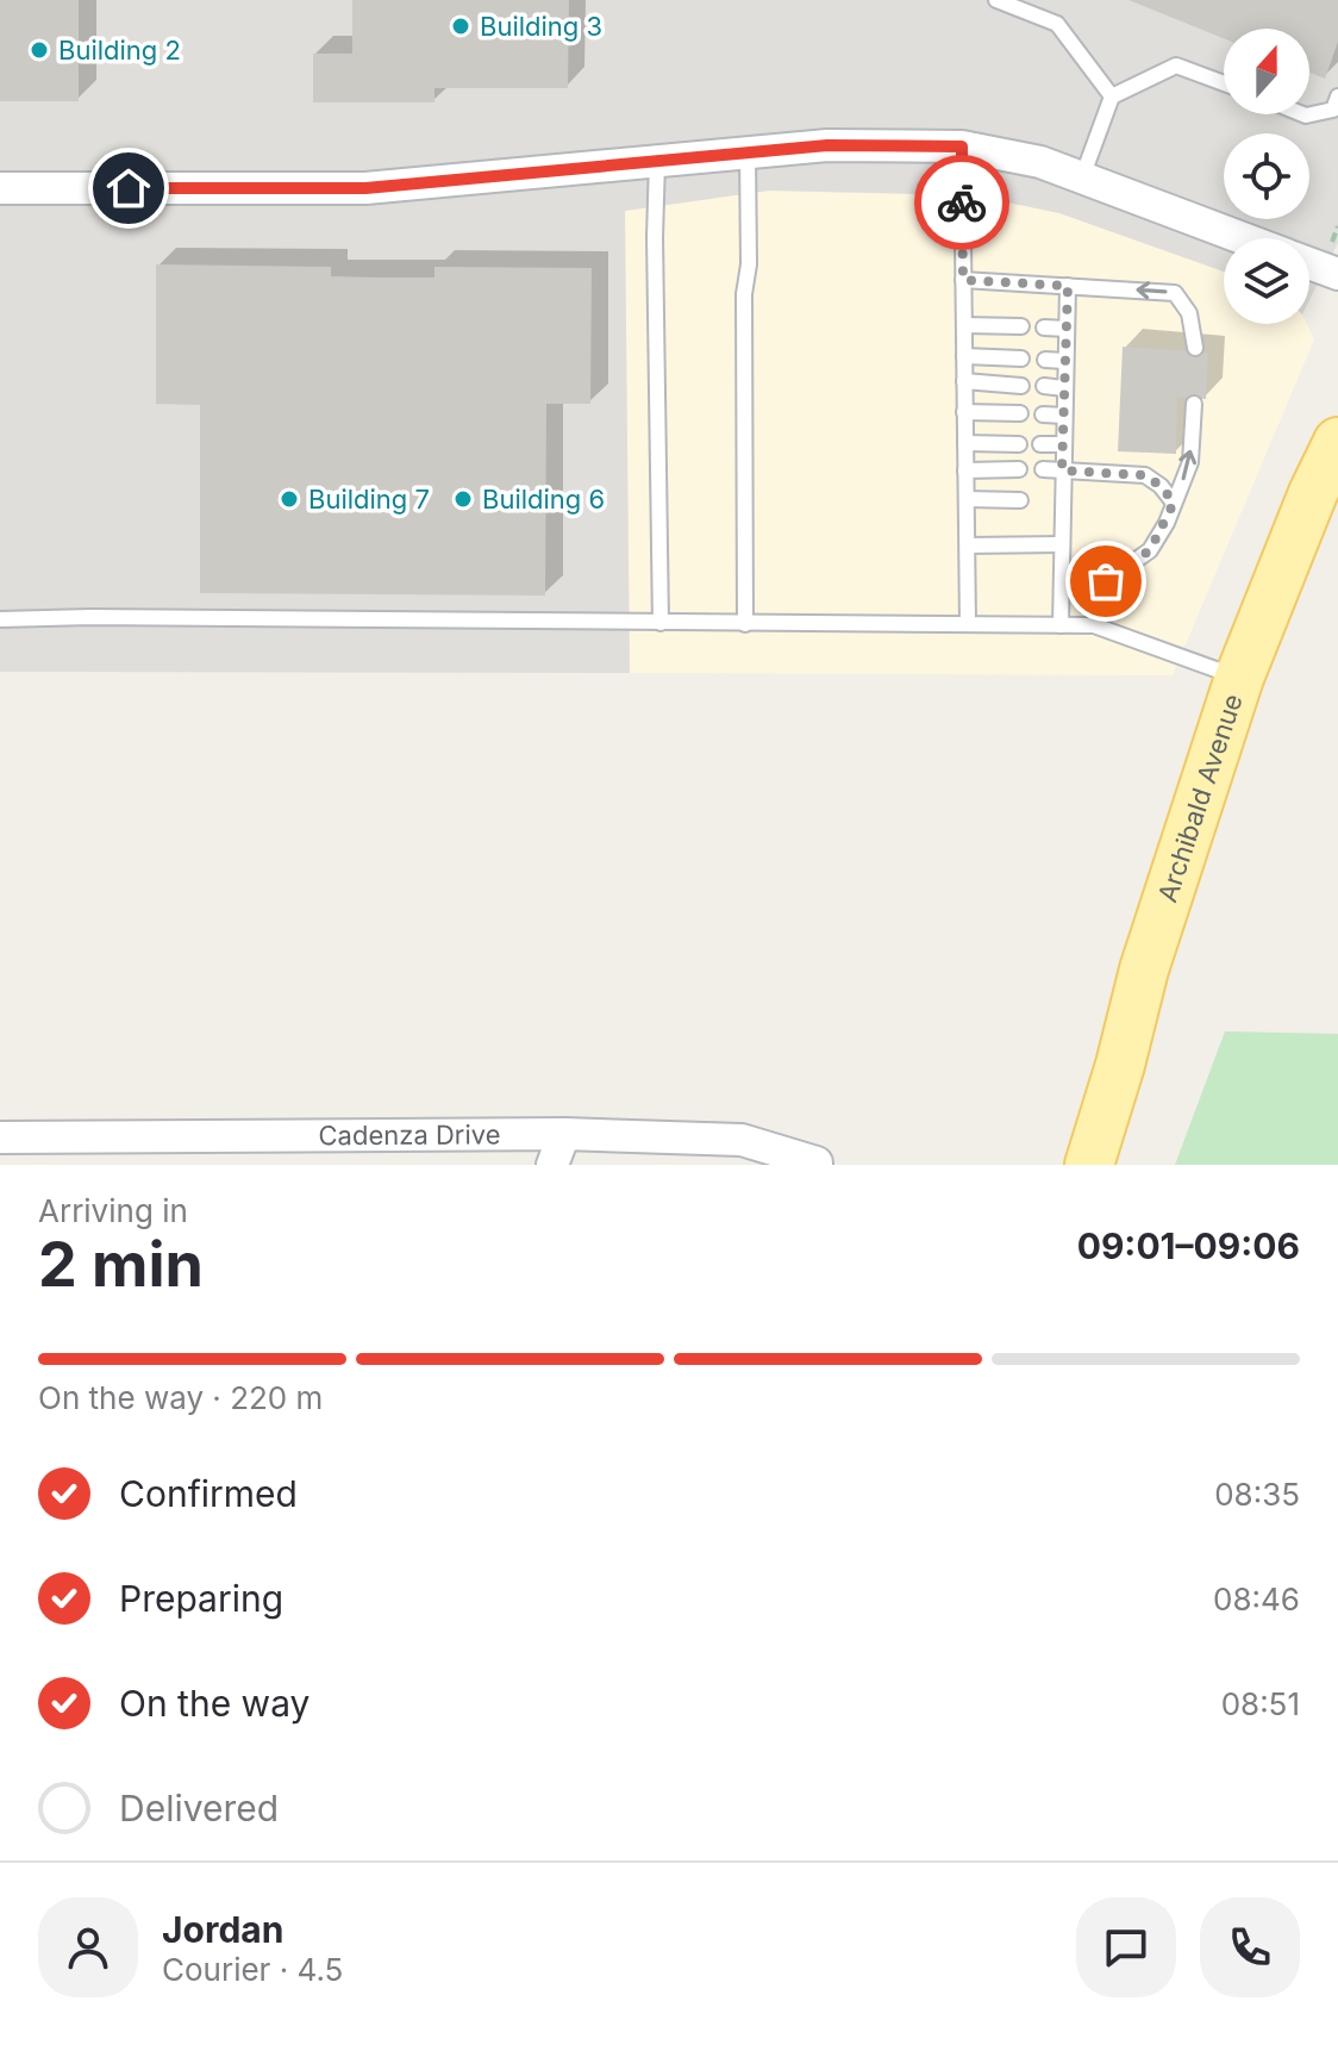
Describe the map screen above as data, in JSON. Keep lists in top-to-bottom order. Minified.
{"streets":{"main road":["Archibald Avenue"],"street":["Cadenza Drive"]},"places":["Building 3","Building 2","Building 7","Building 6"],"north":"top","page":{"heading":["2 min","Arriving in","09:01–09:06"],"panel":["Jordan","Courier · 4.5"],"bar":"On the way · 220 m","list":[["Confirmed","08:35"],["Preparing","08:46"],["On the way","08:51"],"Delivered"]}}
